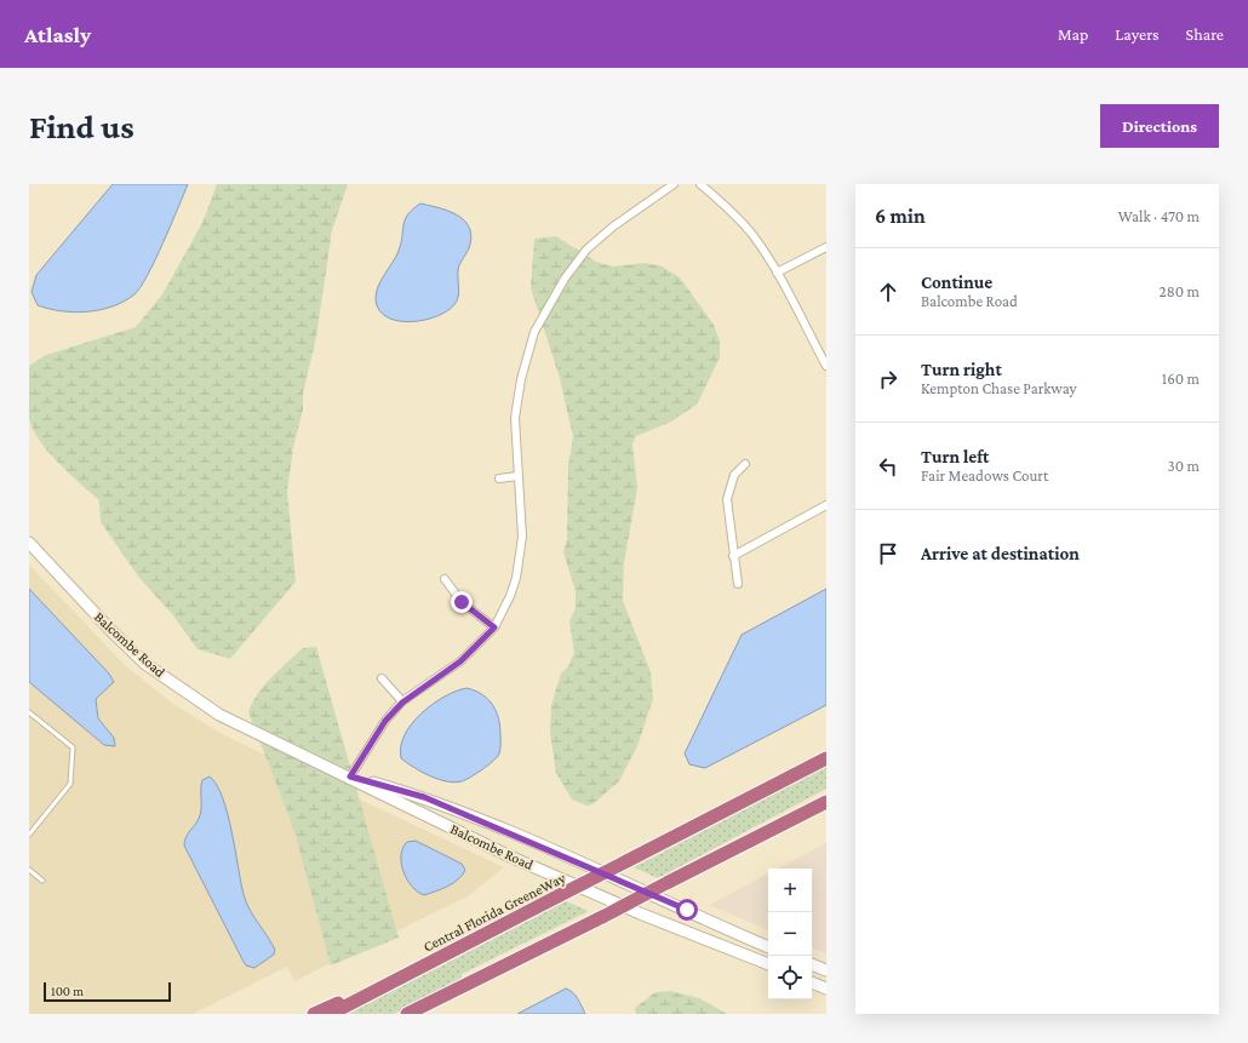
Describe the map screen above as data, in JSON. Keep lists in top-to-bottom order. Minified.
{"streets":{"highway":["Central Florida GreeneWay"],"street":["Balcombe Road"]},"scale_bar":"100 m","page":{"header":"Atlasly","nav":["Map","Layers","Share"],"buttons":"Directions","title":"Find us","heading":["6 min","Walk · 470 m"],"list":[["Continue","Balcombe Road","280 m"],["Turn right","Kempton Chase Parkway","160 m"],["Turn left","Fair Meadows Court","30 m"],"Arrive at destination"],"map_buttons":["+","−"],"scale":"100 m"}}
